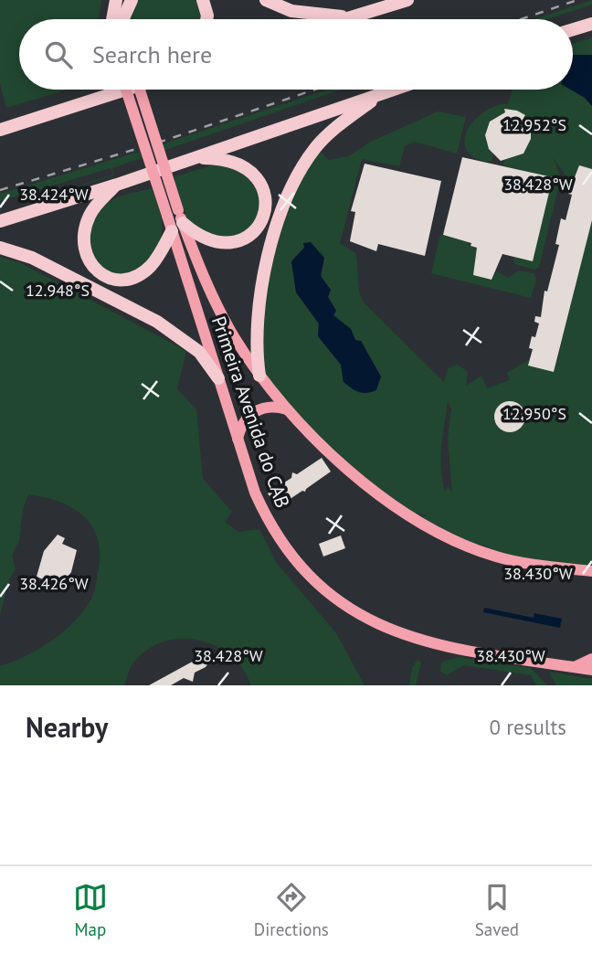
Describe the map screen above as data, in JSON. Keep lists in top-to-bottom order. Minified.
{"streets":{"main road":["Primeira Avenida do CAB"]},"page":{"search":"Search here","heading":["Nearby","0 results"],"nav":["Map","Directions","Saved"]},"coordinates":["12.952°S","38.428°W","38.424°W","12.948°S","12.950°S","38.430°W","38.426°W"]}
